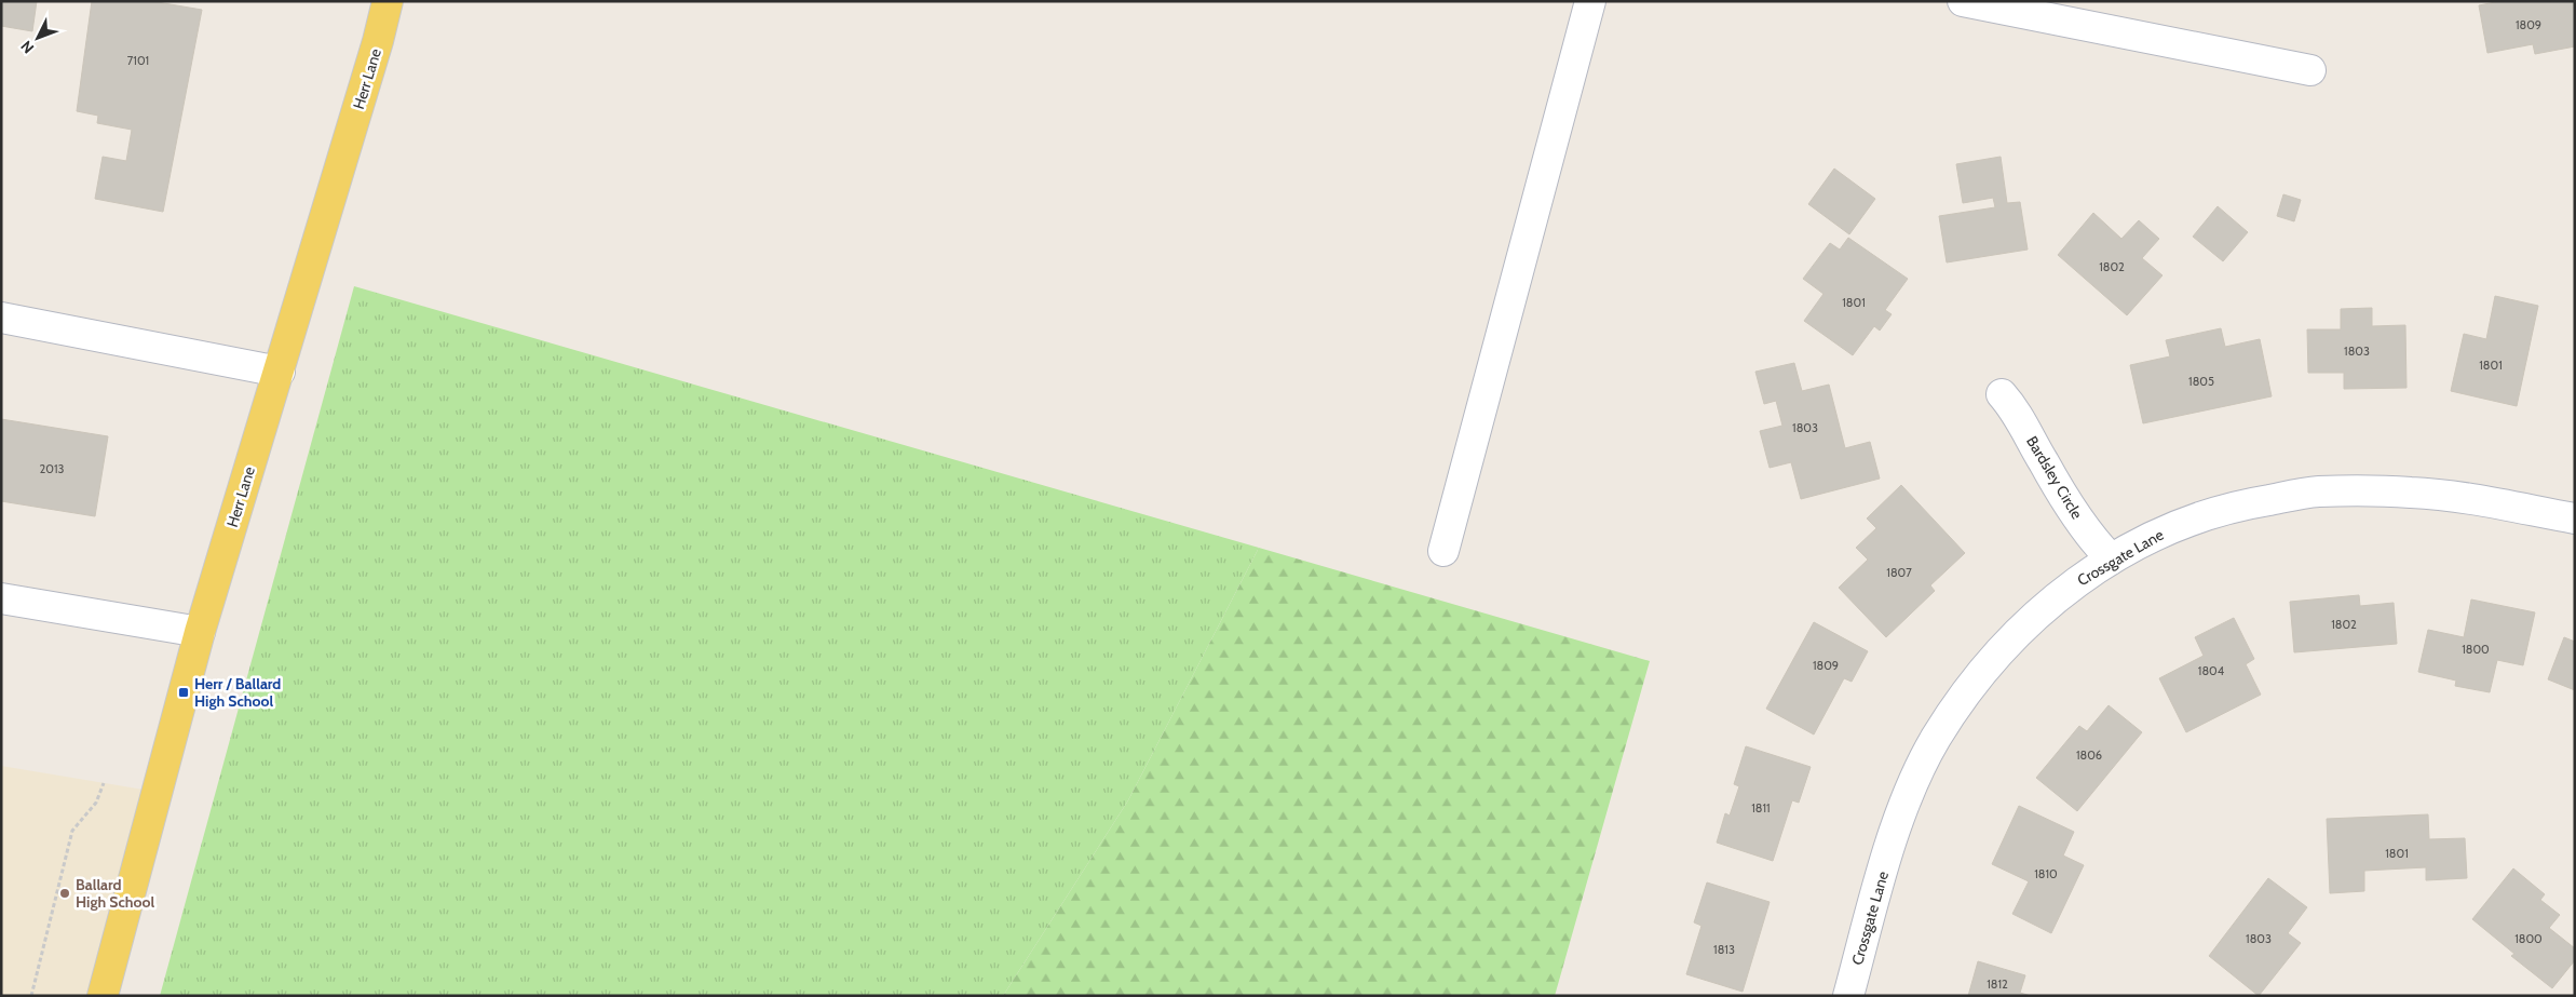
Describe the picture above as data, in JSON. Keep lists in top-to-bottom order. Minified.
{"streets":{"main road":["Herr Lane"],"street":["Bardsley Circle","Crossgate Lane"]},"crossings":[["Bardsley Circle","Crossgate Lane"]],"places":{"transit":["Herr / Ballard High School"],"other":["Ballard High School"]},"house_numbers":["1809","7101","1802","1801","1803","1801","1805","1803","2013","1807","1802","1800","1809","1804","1806","1811","1801","1810","1803","1800","1813","1812"],"north":"bottom left"}
